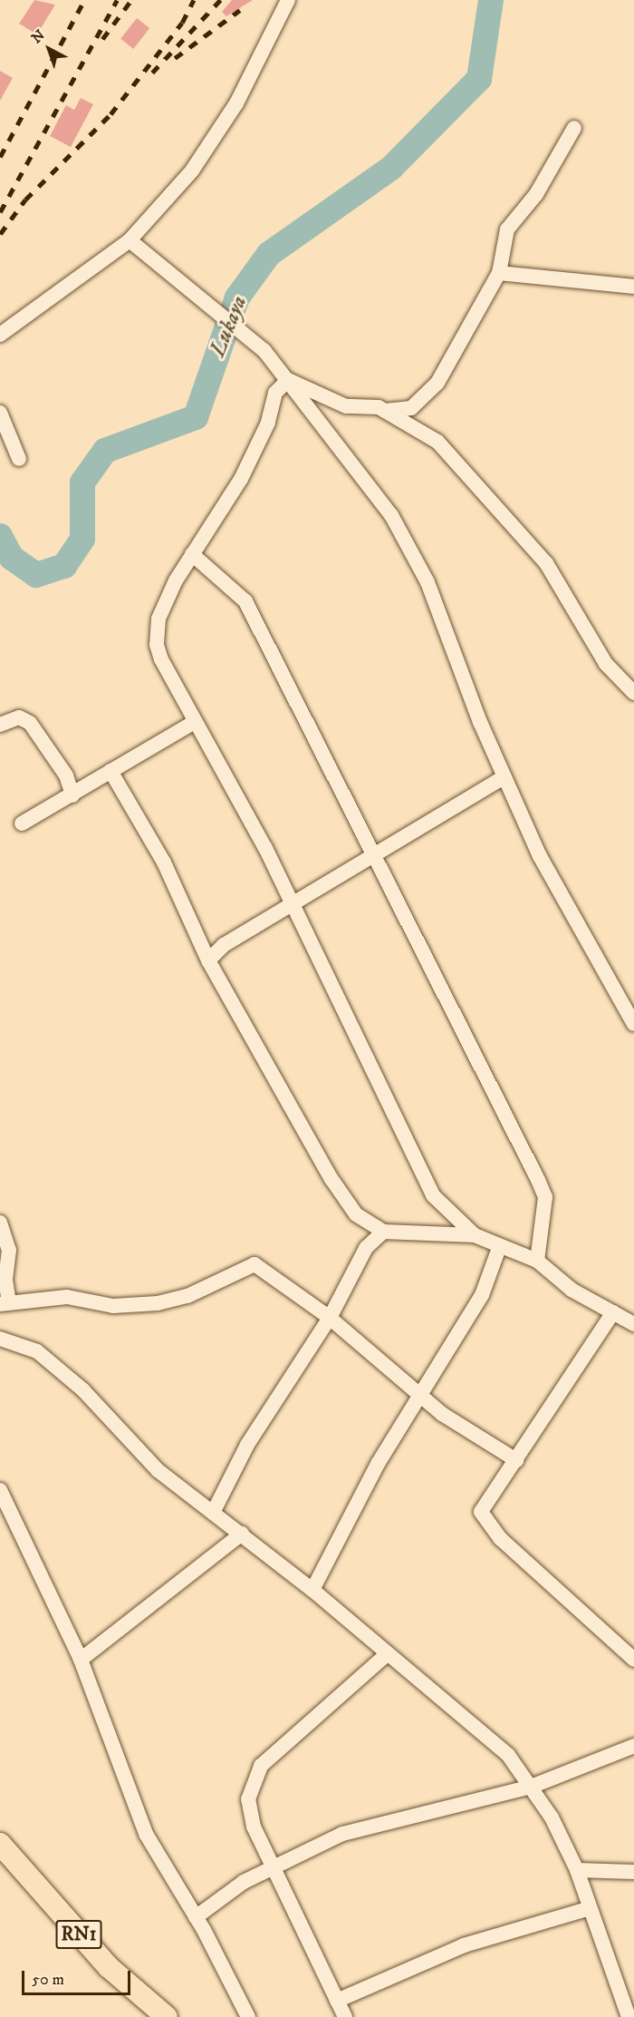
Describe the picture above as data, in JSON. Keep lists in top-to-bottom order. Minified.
{"streets":{"highway":["RN1"]},"water":["Lukaya"],"scale_bar":"50 m","north":"top left"}
